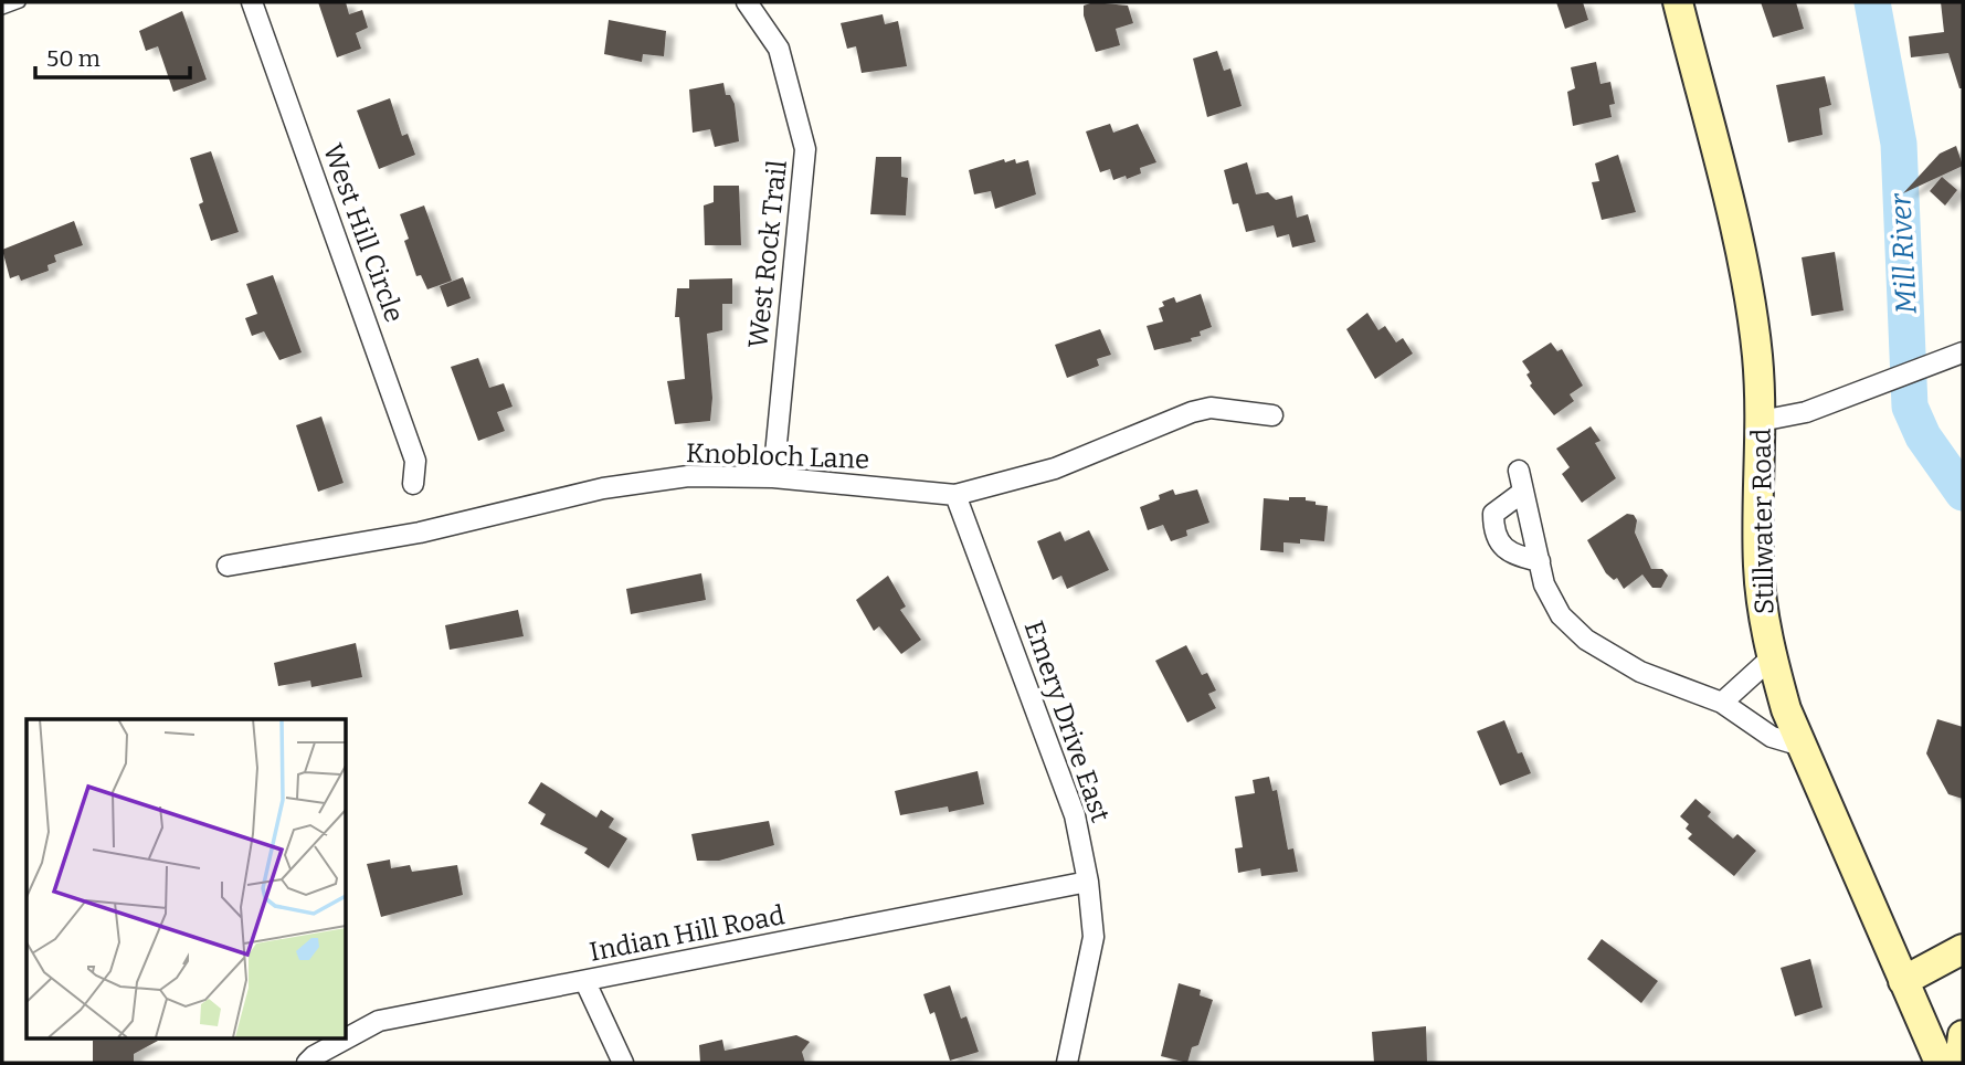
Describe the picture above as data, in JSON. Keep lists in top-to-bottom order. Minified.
{"streets":{"main road":["Stillwater Road"],"street":["West Hill Circle","West Rock Trail","Knobloch Lane","Emery Drive East","Indian Hill Road"]},"crossings":[["West Rock Trail","Knobloch Lane"],["Knobloch Lane","Emery Drive East"],["Emery Drive East","Indian Hill Road"]],"water":["Mill River"],"scale_bar":"50 m"}
